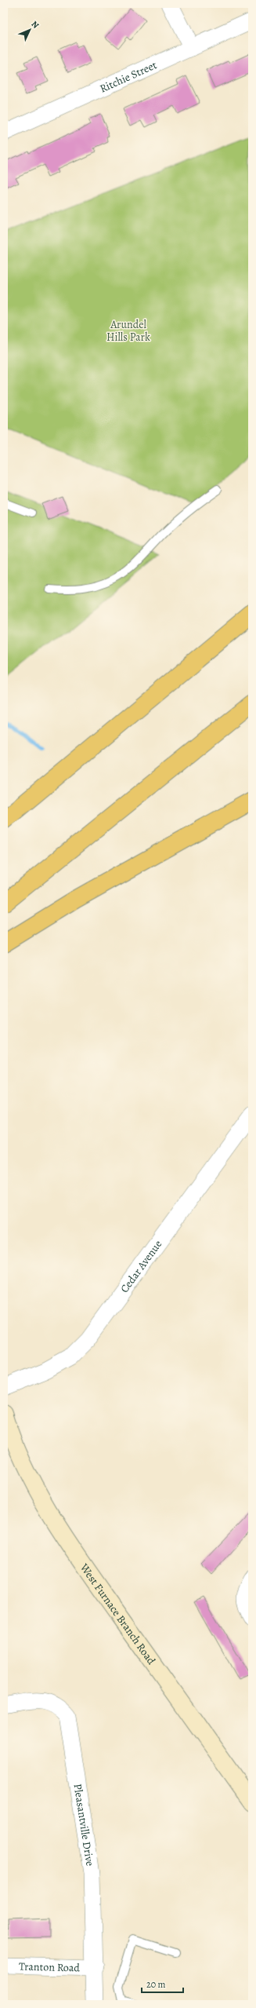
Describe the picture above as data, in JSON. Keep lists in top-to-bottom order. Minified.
{"streets":{"main road":["West Furnace Branch Road"],"street":["Ritchie Street","Cedar Avenue","Pleasantville Drive","Tranton Road"]},"crossings":[["Pleasantville Drive","Tranton Road"]],"parks":["Arundel Hills Park"],"scale_bar":"20 m","north":"top right"}
